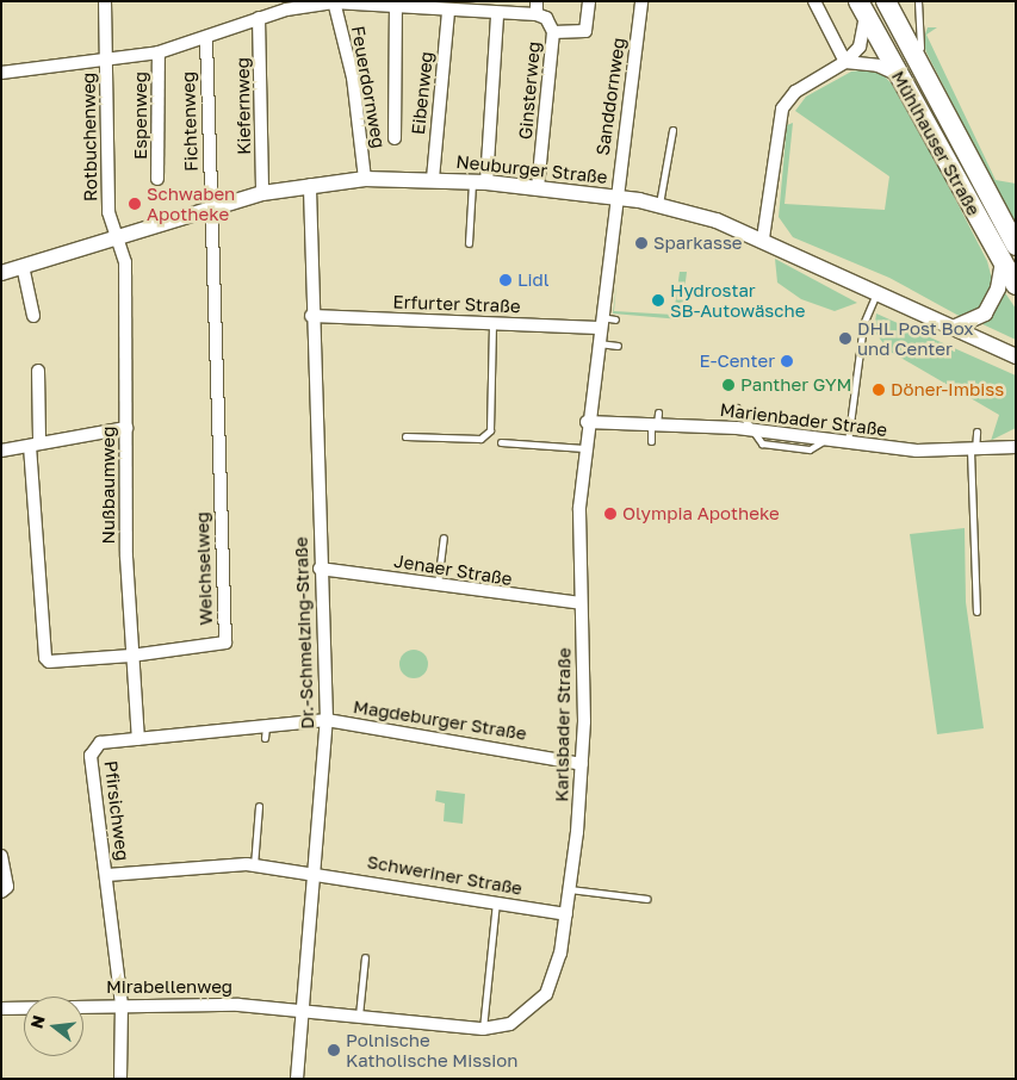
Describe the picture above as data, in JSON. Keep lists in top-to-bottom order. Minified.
{"streets":{"main road":["Mühlhauser Straße"],"street":["Feuerdornweg","Ginsterweg","Eibenweg","Sanddornweg","Kiefernweg","Espenweg","Fichtenweg","Rotbuchenweg","Neuburger Straße","Erfurter Straße","Marienbader Straße","Nußbaumweg","Weichselweg","Jenaer Straße","Dr.-Schmelzing-Straße","Magdeburger Straße","Karlsbader Straße","Pfirsichweg","Schweriner Straße","Mirabellenweg"]},"crossings":[["Feuerdornweg","Ginsterweg"],["Feuerdornweg","Neuburger Straße"],["Ginsterweg","Eibenweg"],["Ginsterweg","Kiefernweg"],["Ginsterweg","Espenweg"],["Ginsterweg","Fichtenweg"],["Ginsterweg","Rotbuchenweg"],["Ginsterweg","Neuburger Straße"],["Eibenweg","Neuburger Straße"],["Sanddornweg","Neuburger Straße"],["Sanddornweg","Karlsbader Straße"],["Kiefernweg","Neuburger Straße"],["Fichtenweg","Neuburger Straße"],["Fichtenweg","Weichselweg"],["Rotbuchenweg","Neuburger Straße"],["Rotbuchenweg","Nußbaumweg"],["Neuburger Straße","Nußbaumweg"],["Neuburger Straße","Weichselweg"],["Neuburger Straße","Dr.-Schmelzing-Straße"],["Neuburger Straße","Karlsbader Straße"],["Erfurter Straße","Dr.-Schmelzing-Straße"],["Erfurter Straße","Karlsbader Straße"],["Marienbader Straße","Karlsbader Straße"],["Nußbaumweg","Weichselweg"],["Nußbaumweg","Pfirsichweg"],["Jenaer Straße","Dr.-Schmelzing-Straße"],["Jenaer Straße","Karlsbader Straße"],["Dr.-Schmelzing-Straße","Magdeburger Straße"],["Dr.-Schmelzing-Straße","Karlsbader Straße"],["Dr.-Schmelzing-Straße","Pfirsichweg"],["Dr.-Schmelzing-Straße","Schweriner Straße"],["Dr.-Schmelzing-Straße","Mirabellenweg"],["Magdeburger Straße","Karlsbader Straße"],["Magdeburger Straße","Pfirsichweg"],["Karlsbader Straße","Schweriner Straße"],["Karlsbader Straße","Mirabellenweg"],["Pfirsichweg","Schweriner Straße"],["Pfirsichweg","Mirabellenweg"]],"places":["Schwaben Apotheke","Sparkasse","Lidl","Hydrostar SB-Autowäsche","DHL Post Box und Center","E-Center","Panther GYM","Döner-Imbiss","Olympia Apotheke","Polnische Katholische Mission"],"north":"left"}
